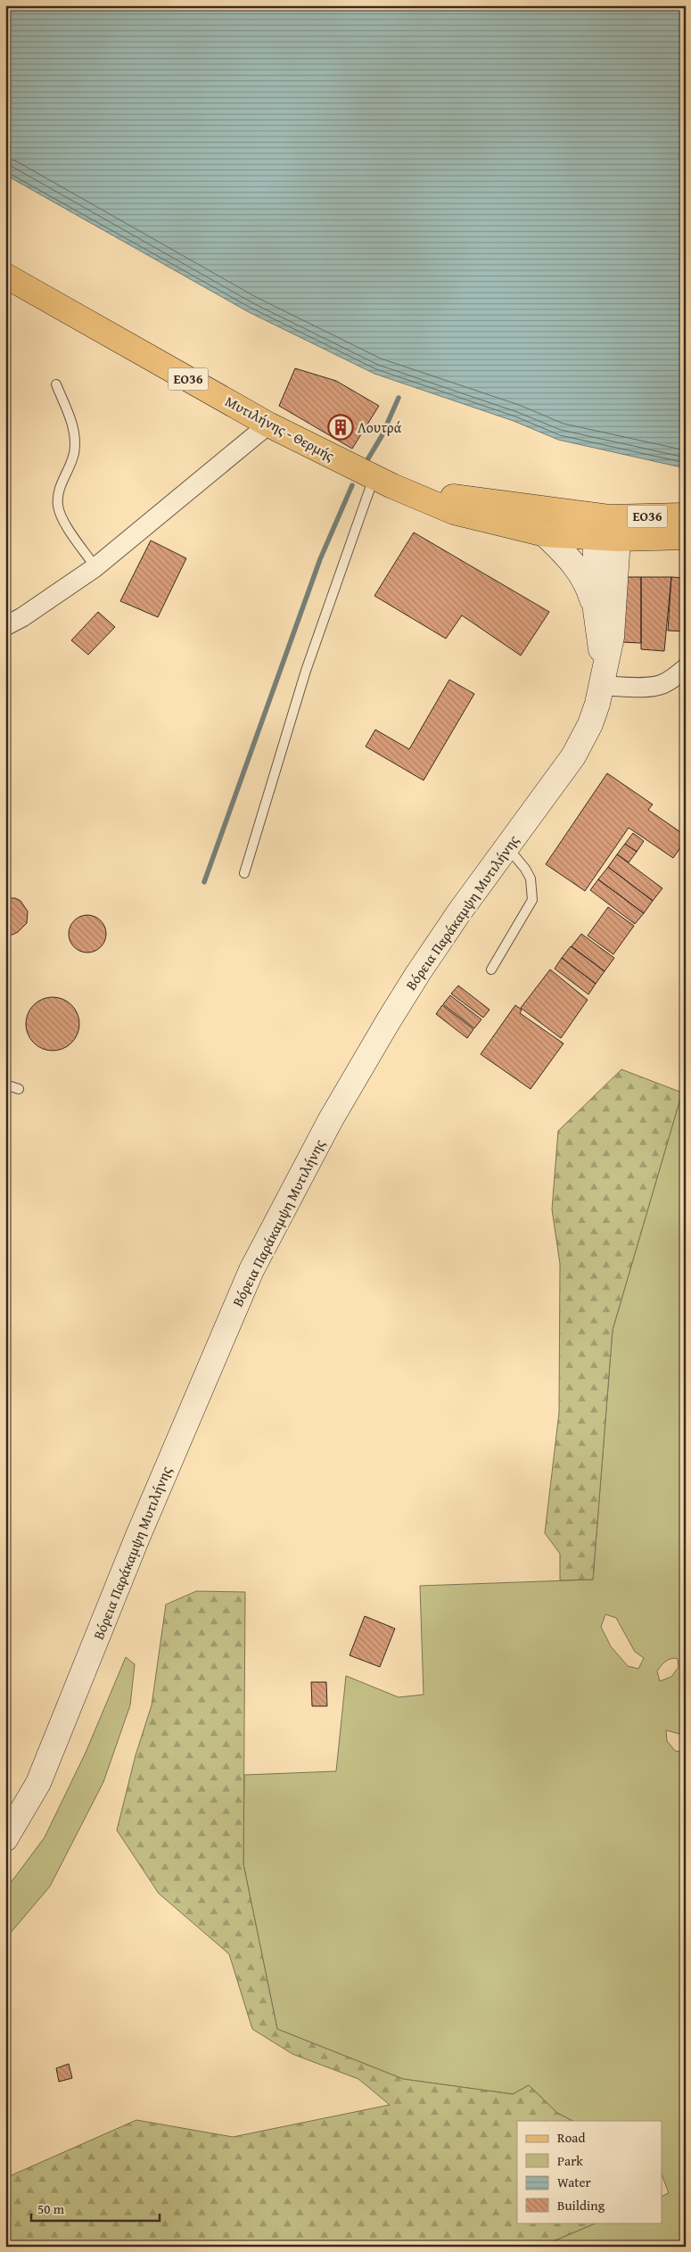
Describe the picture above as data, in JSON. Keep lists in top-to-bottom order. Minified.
{"streets":{"main road":["ΕΟ36","Μυτιλήνης - Θερμής","Βόρεια Παράκαμψη Μυτιλήνης"]},"crossings":[["ΕΟ36","Μυτιλήνης - Θερμής"],["ΕΟ36","Βόρεια Παράκαμψη Μυτιλήνης"],["Μυτιλήνης - Θερμής","Βόρεια Παράκαμψη Μυτιλήνης"]],"places":{"building":["Λουτρά"]},"legend":["Road","Park","Water","Building"],"scale_bar":"50 m"}
